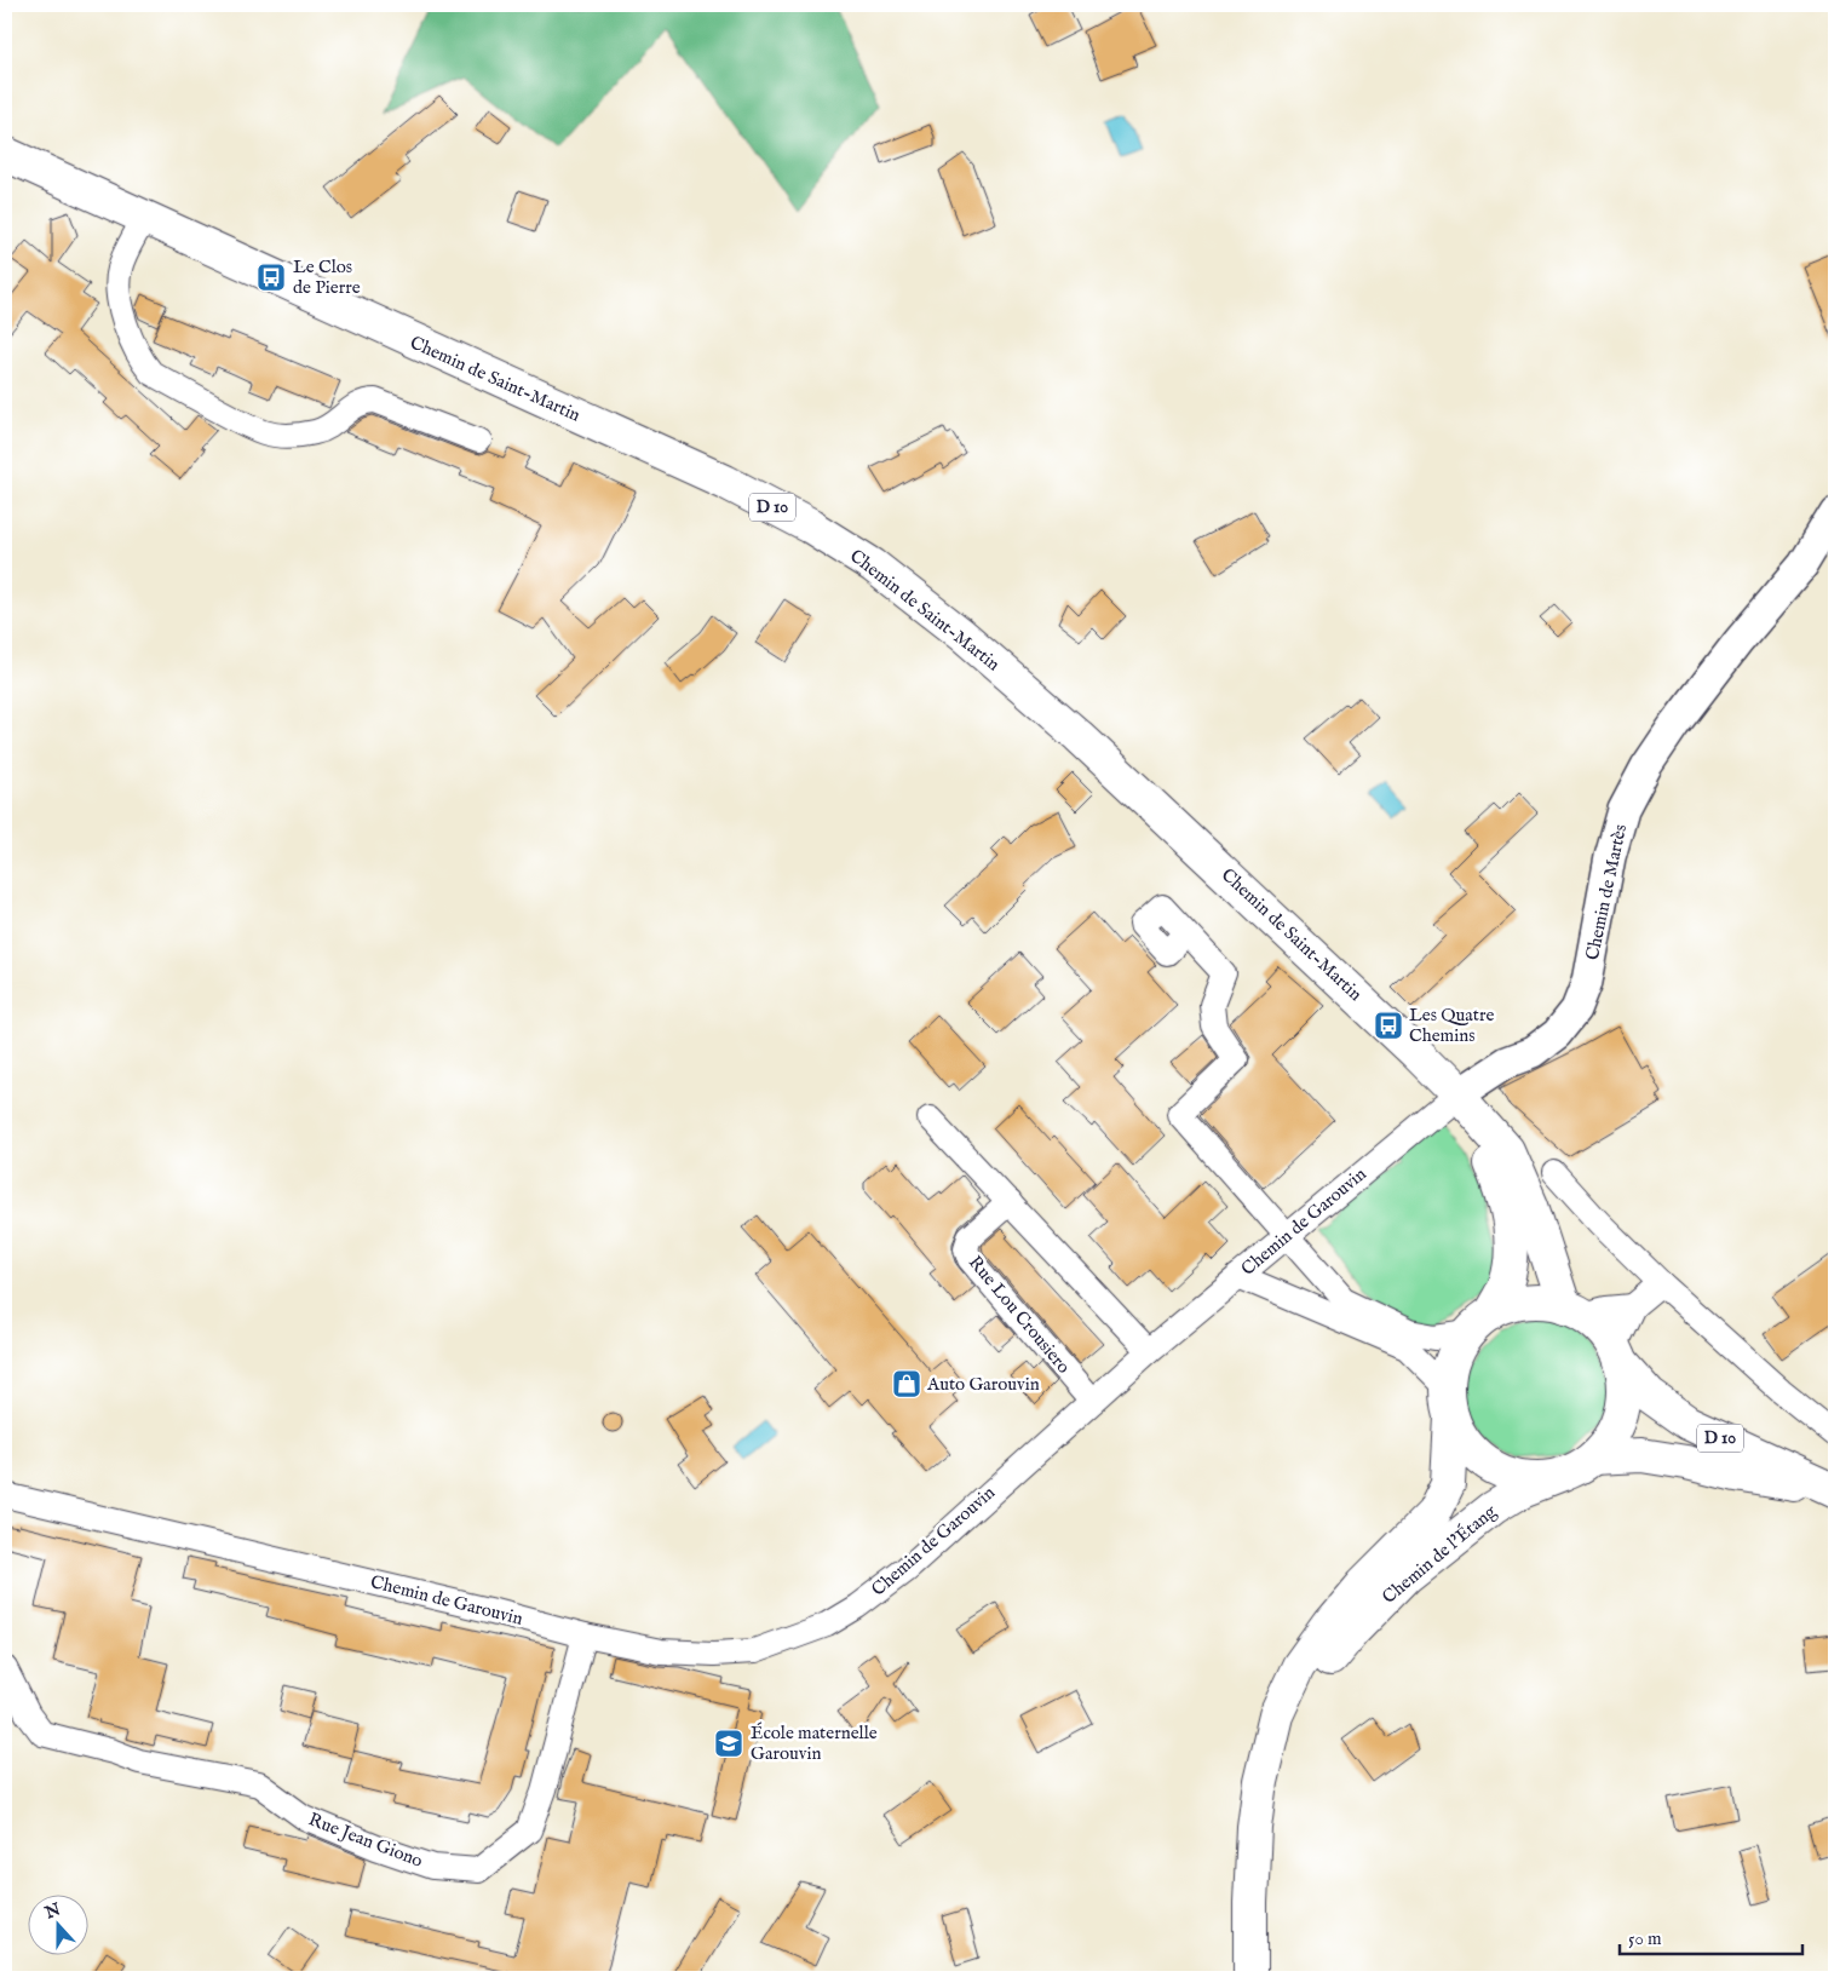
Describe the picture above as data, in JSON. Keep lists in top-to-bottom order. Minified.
{"streets":{"main road":["Chemin de Saint-Martin","D 10","Chemin de l’Étang"],"street":["Chemin de Martès","Chemin de Garouvin","Rue Lou Crousiero","Rue Jean Giono"]},"crossings":[["Chemin de Saint-Martin","D 10"],["Chemin de Saint-Martin","Chemin de Martès"],["Chemin de Saint-Martin","Chemin de Garouvin"],["D 10","Chemin de Martès"],["D 10","Chemin de Garouvin"],["D 10","Chemin de l’Étang"],["Chemin de Martès","Chemin de Garouvin"],["Chemin de Garouvin","Rue Lou Crousiero"],["Chemin de Garouvin","Rue Jean Giono"]],"places":{"bus stop":["Le Clos de Pierre","Les Quatre Chemins"],"shop":["Auto Garouvin"],"school or university":["École maternelle Garouvin"]},"scale_bar":"50 m","north":"top"}
